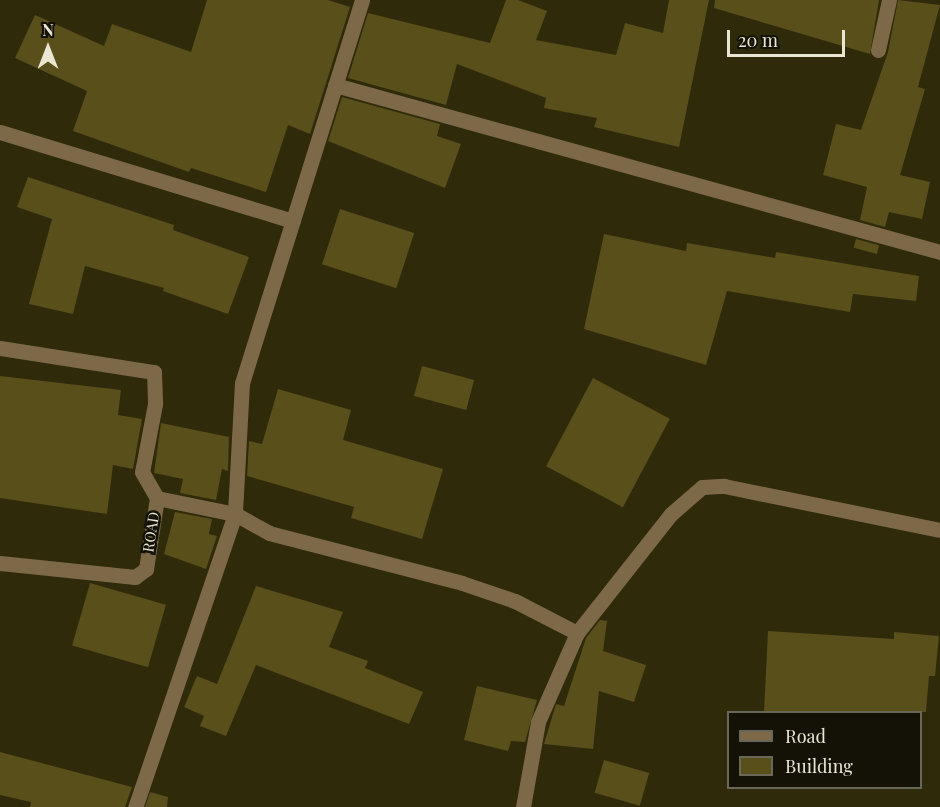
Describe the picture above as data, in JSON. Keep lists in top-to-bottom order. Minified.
{"streets":{"street":["ROAD"]},"legend":["Road","Building"],"scale_bar":"20 m","north":"top"}
